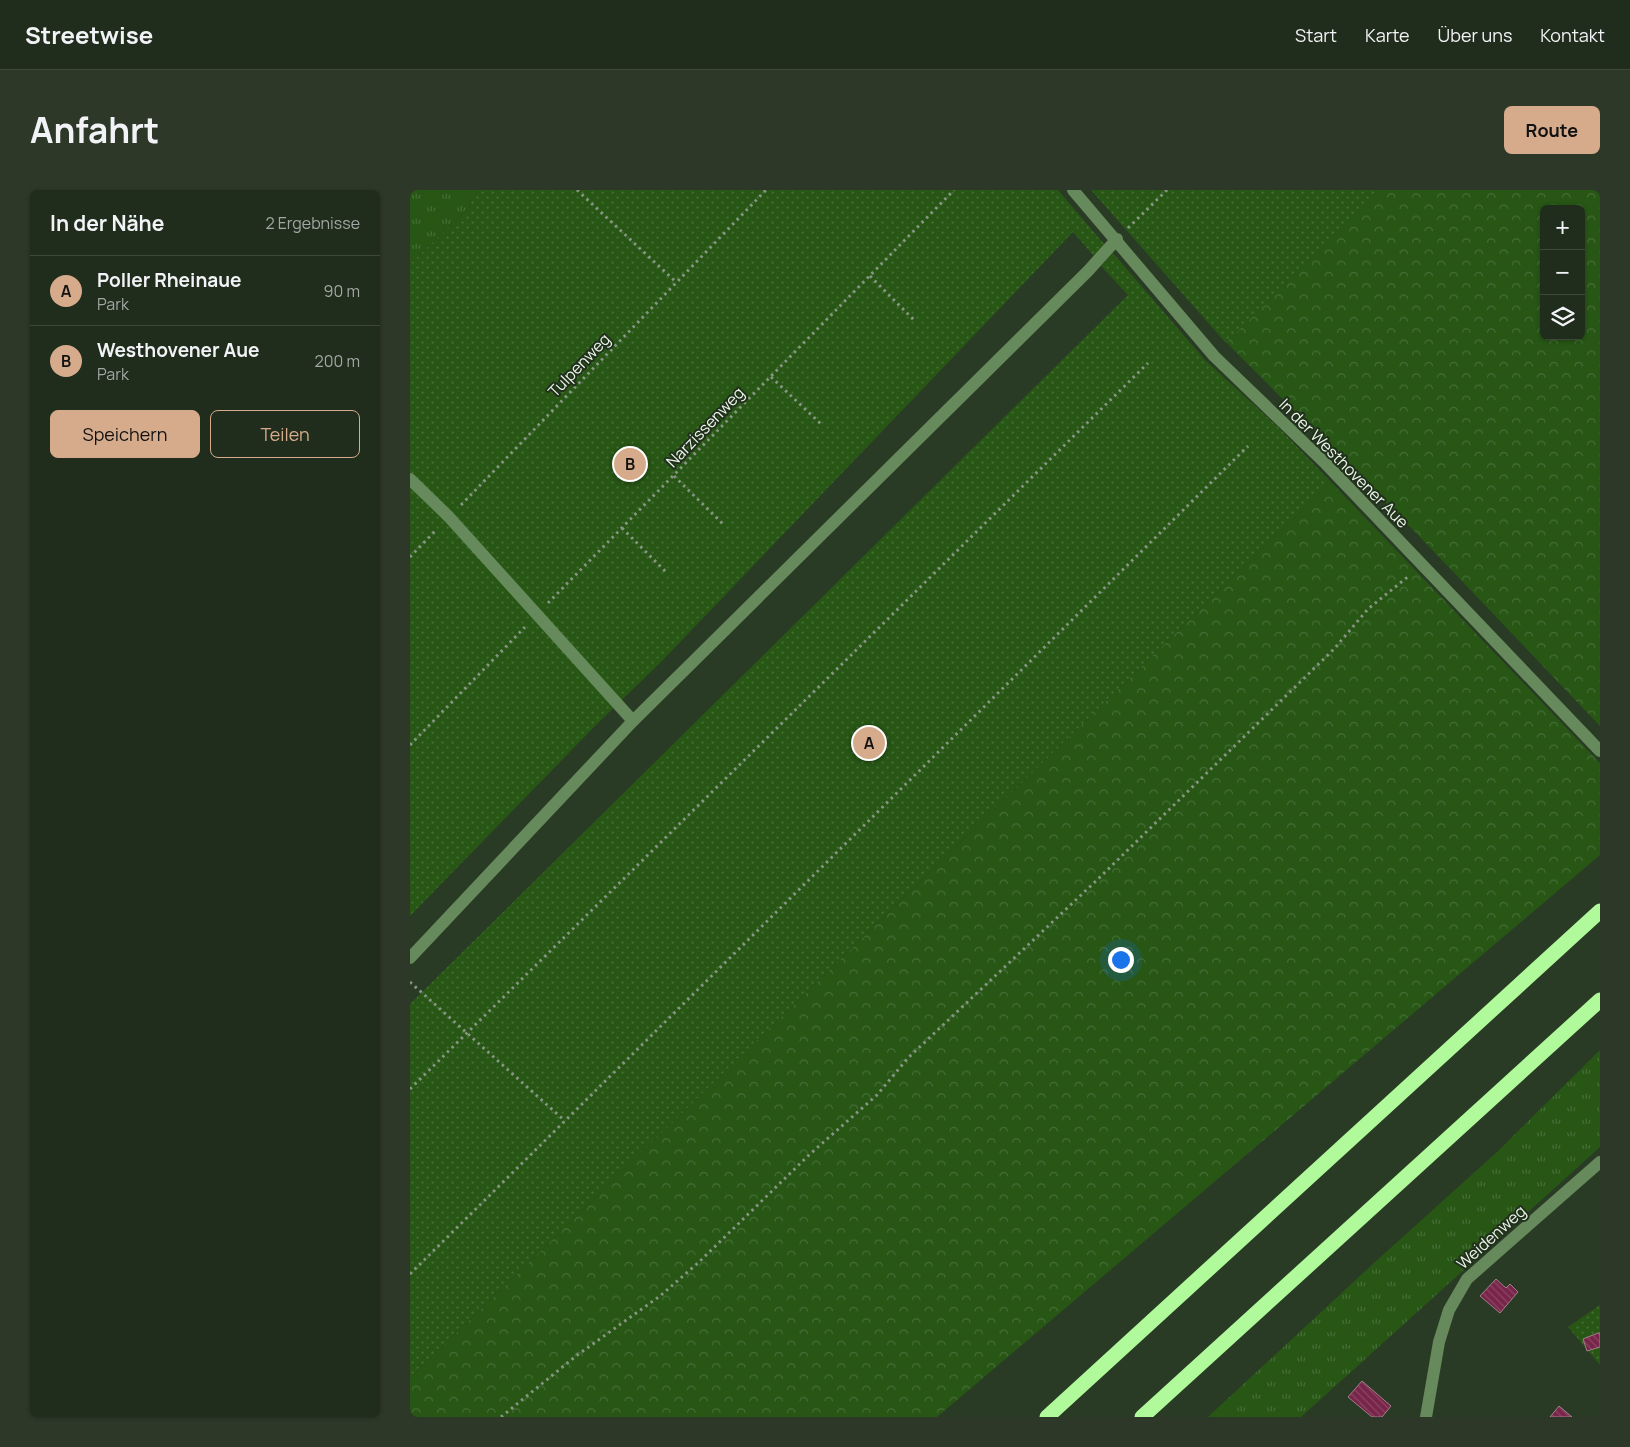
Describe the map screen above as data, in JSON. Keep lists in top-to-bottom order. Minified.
{"streets":{"street":["In der Westhovener Aue","Weidenweg"],"path":["Tulpenweg","Narzissenweg"]},"page":{"header":"Streetwise","nav":["Start","Karte","Über uns","Kontakt"],"title":"Anfahrt","buttons":["Route",["Speichern","Teilen"]],"heading":["In der Nähe","2 Ergebnisse"],"map_buttons":["+","−"],"list":[{"mark":"A","name":"Poller Rheinaue","note":"Park","value":"90 m"},{"mark":"B","name":"Westhovener Aue","note":"Park","value":"200 m"}],"pins":["B","A"]}}
